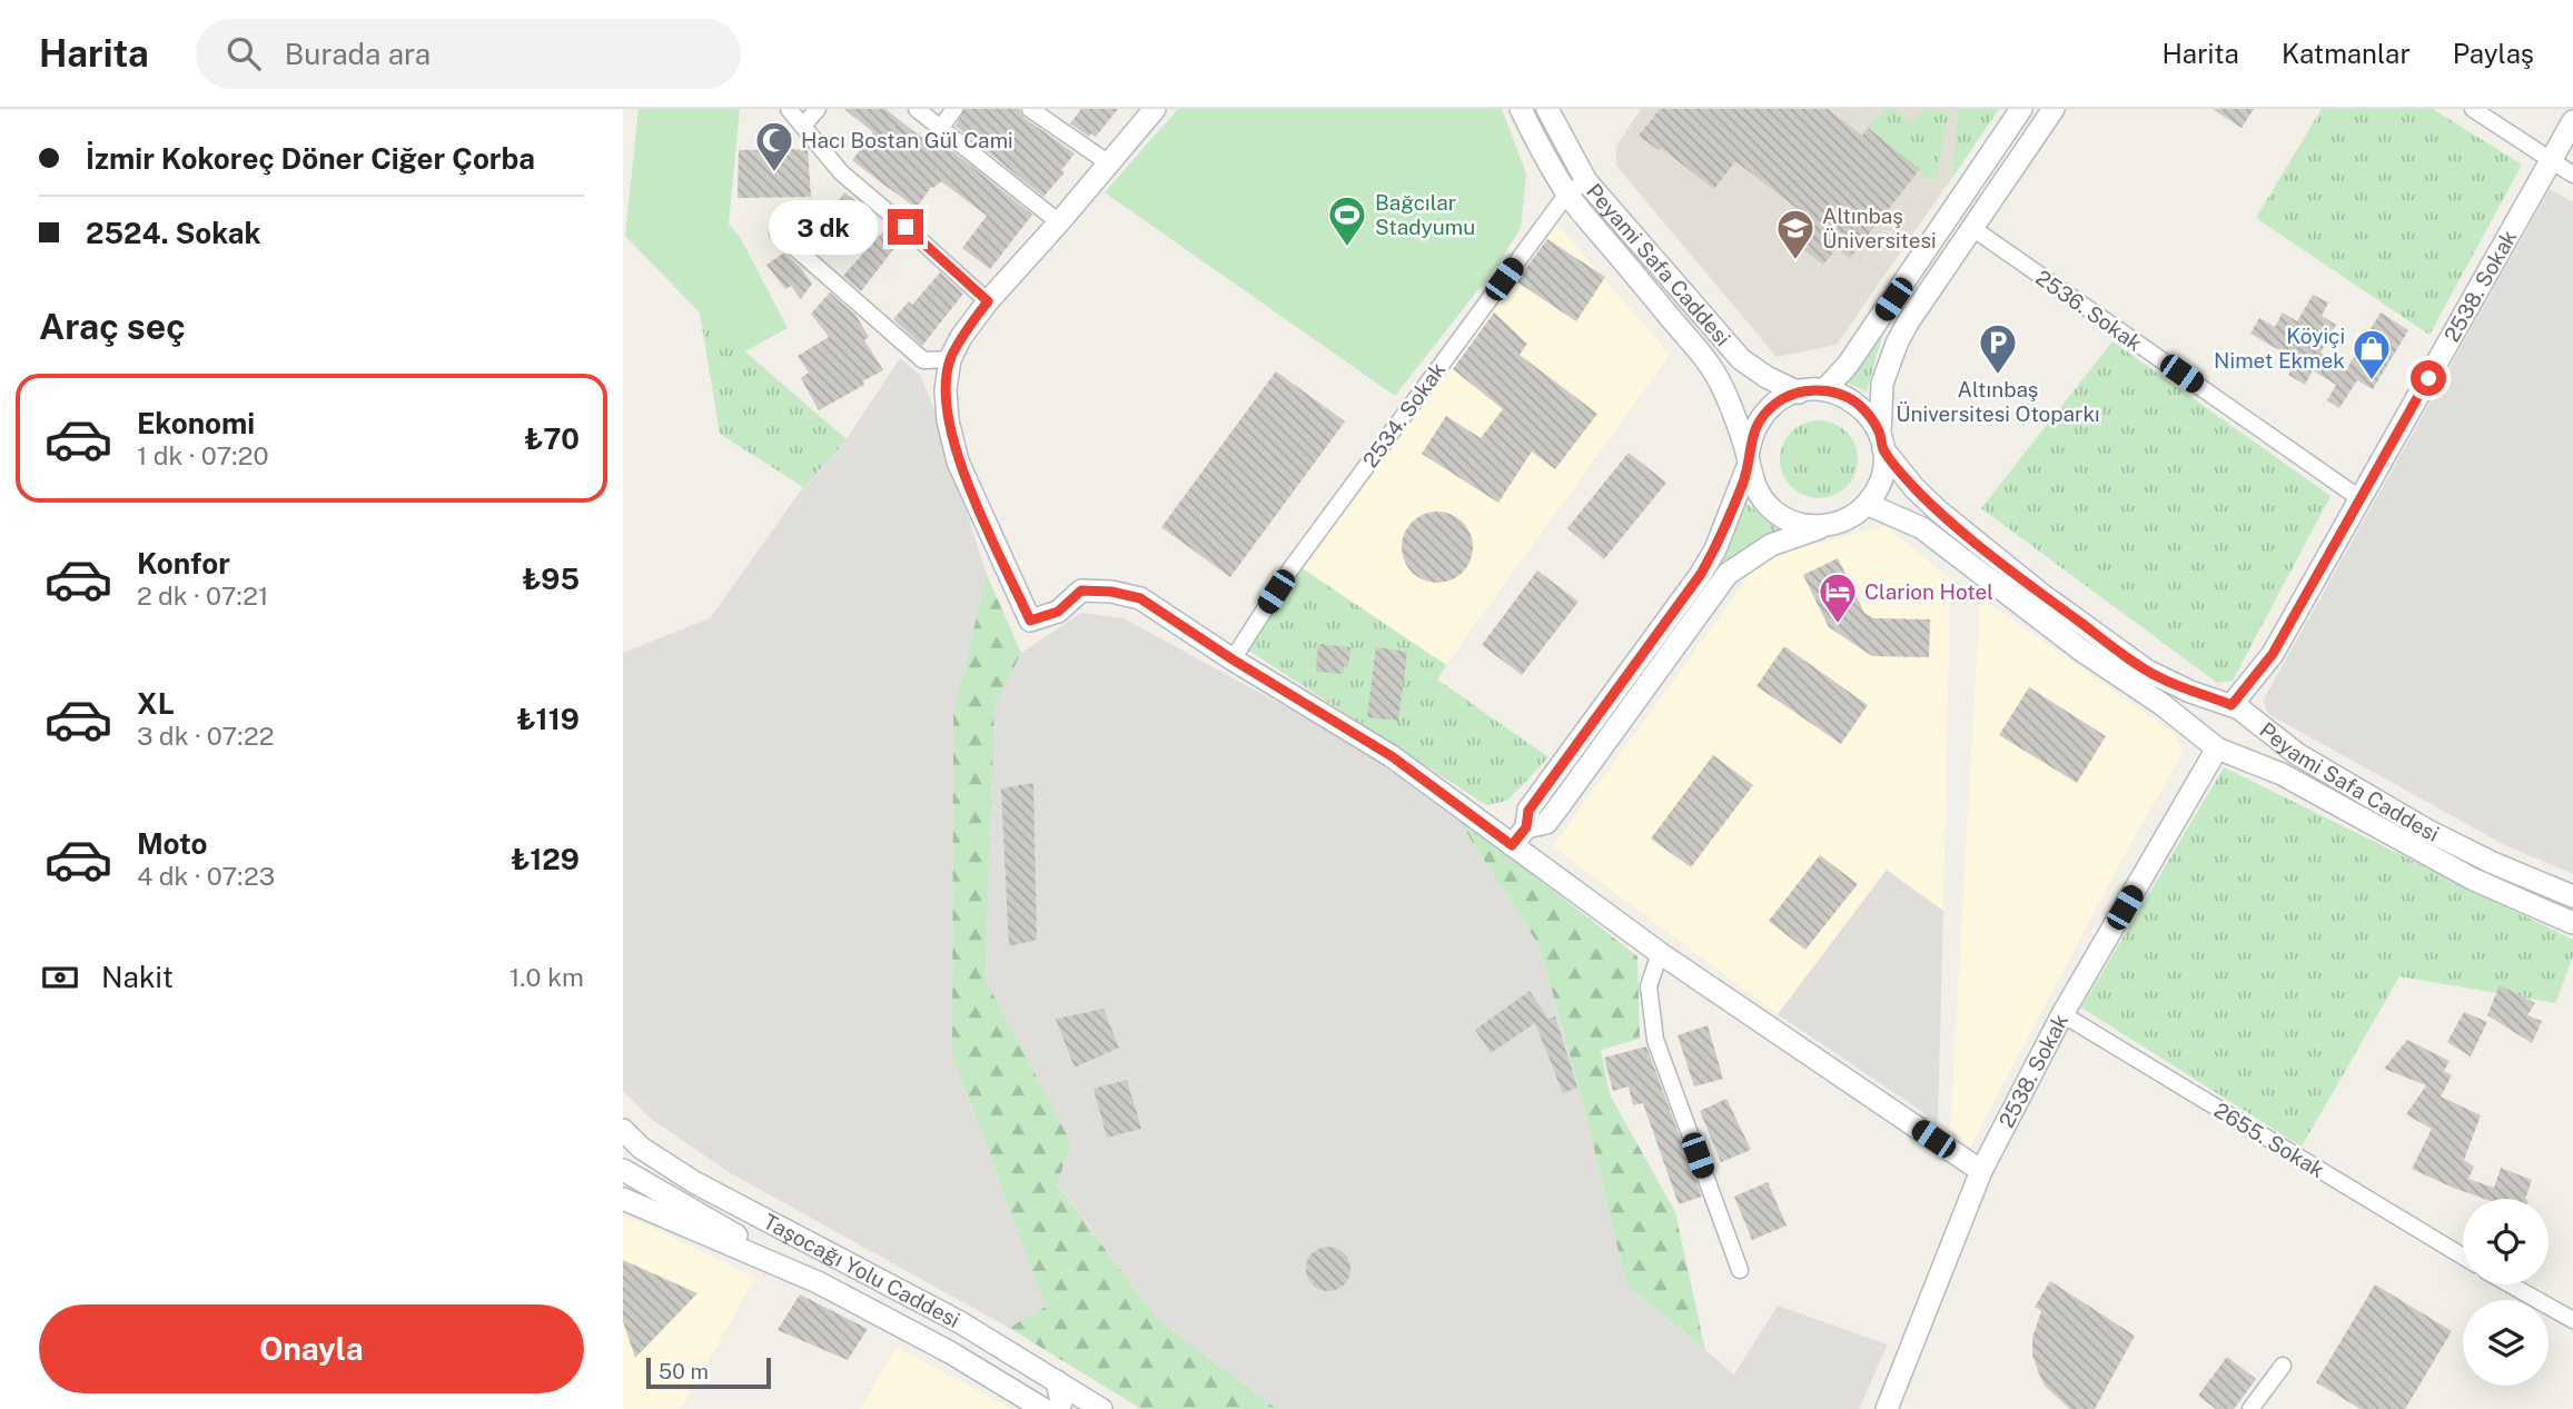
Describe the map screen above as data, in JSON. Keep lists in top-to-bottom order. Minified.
{"streets":{"street":["Peyami Safa Caddesi","2538. Sokak","2536. Sokak","2534. Sokak","2655. Sokak","Taşocağı Yolu Caddesi"]},"crossings":[["Peyami Safa Caddesi","2538. Sokak"],["Peyami Safa Caddesi","2534. Sokak"],["2538. Sokak","2536. Sokak"],["2538. Sokak","2655. Sokak"]],"places":{"mosque":["Hacı Bostan Gül Cami"],"sports":["Bağcılar Stadyumu"],"school or university":["Altınbaş Üniversitesi"],"parking":["Altınbaş Üniversitesi Otoparkı"],"shop":["Köyiçi Nimet Ekmek"],"hotel":["Clarion Hotel"]},"scale_bar":"50 m","page":{"header":"Harita","search":"Burada ara","nav":["Harita","Katmanlar","Paylaş"],"banner":["İzmir Kokoreç Döner Ciğer Çorba","2524. Sokak"],"bubble":"3 dk","heading":"Araç seç","list":[{"name":"Ekonomi","note":"1 dk · 07:20","value":"₺70"},{"name":"Konfor","note":"2 dk · 07:21","value":"₺95"},{"name":"XL","note":"3 dk · 07:22","value":"₺119"},{"name":"Moto","note":"4 dk · 07:23","value":"₺129"}],"pay":["Nakit","1.0 km"],"buttons":"Onayla","scale":"50 m"}}
